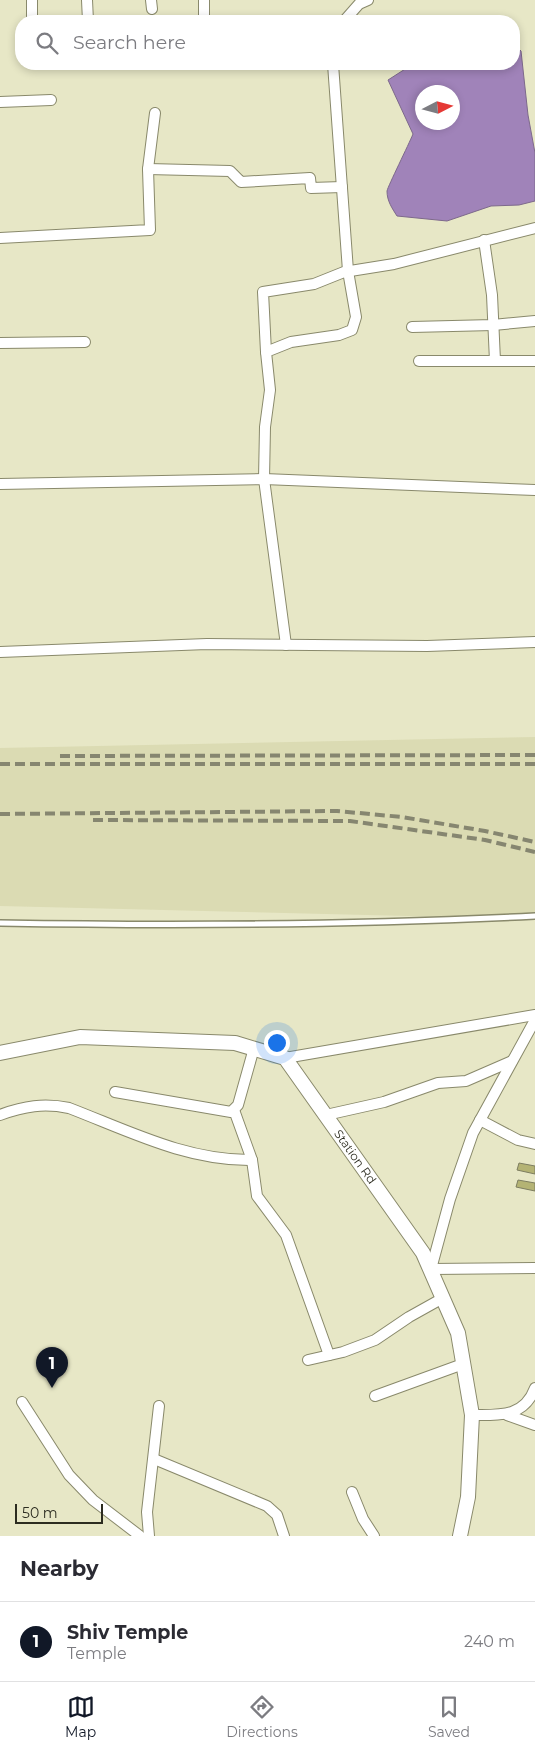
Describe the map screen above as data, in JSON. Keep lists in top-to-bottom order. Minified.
{"streets":{"street":["Station Rd"]},"scale_bar":"50 m","north":"right","page":{"search":"Search here","pins":"1","scale":"50 m","heading":"Nearby","list":[{"mark":"1","name":"Shiv Temple","note":"Temple","value":"240 m"}],"nav":["Map","Directions","Saved"]}}
